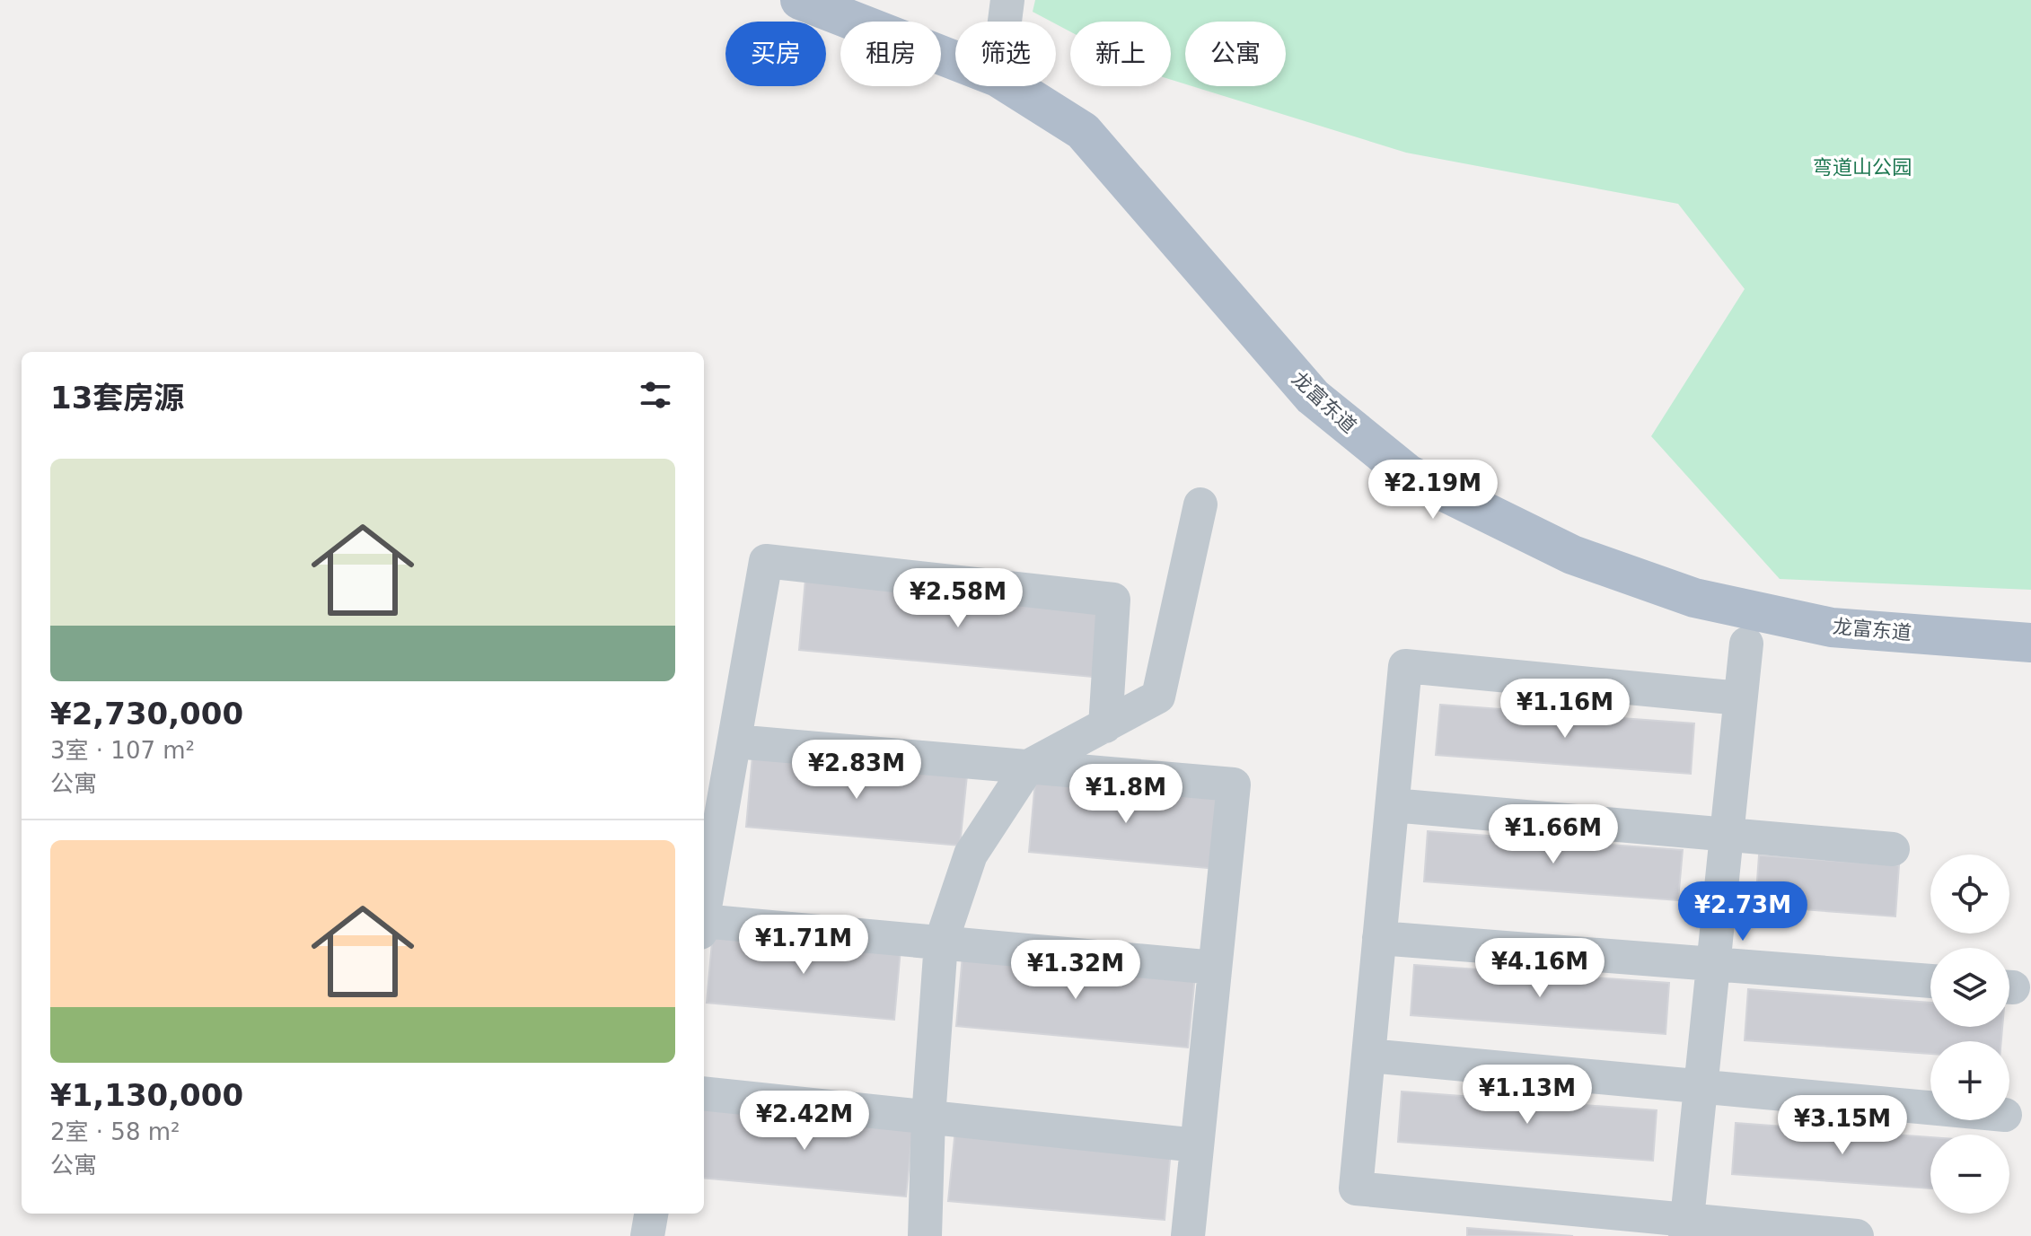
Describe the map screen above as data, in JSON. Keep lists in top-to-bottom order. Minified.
{"streets":{"main road":["龙富东道"]},"parks":["弯道山公园"],"page":{"chip":["买房","租房","筛选","新上","公寓"],"heading":"13套房源","list":[{"name":"¥2,730,000","note":"3室 · 107 m² · 公寓"},{"name":"¥1,130,000","note":"2室 · 58 m² · 公寓"}],"price":["¥2.19M","¥2.58M","¥1.16M","¥2.83M","¥1.8M","¥1.66M","¥2.73M","¥1.71M","¥4.16M","¥1.32M","¥1.13M","¥2.42M","¥3.15M"],"map_buttons":["+","−"]}}
